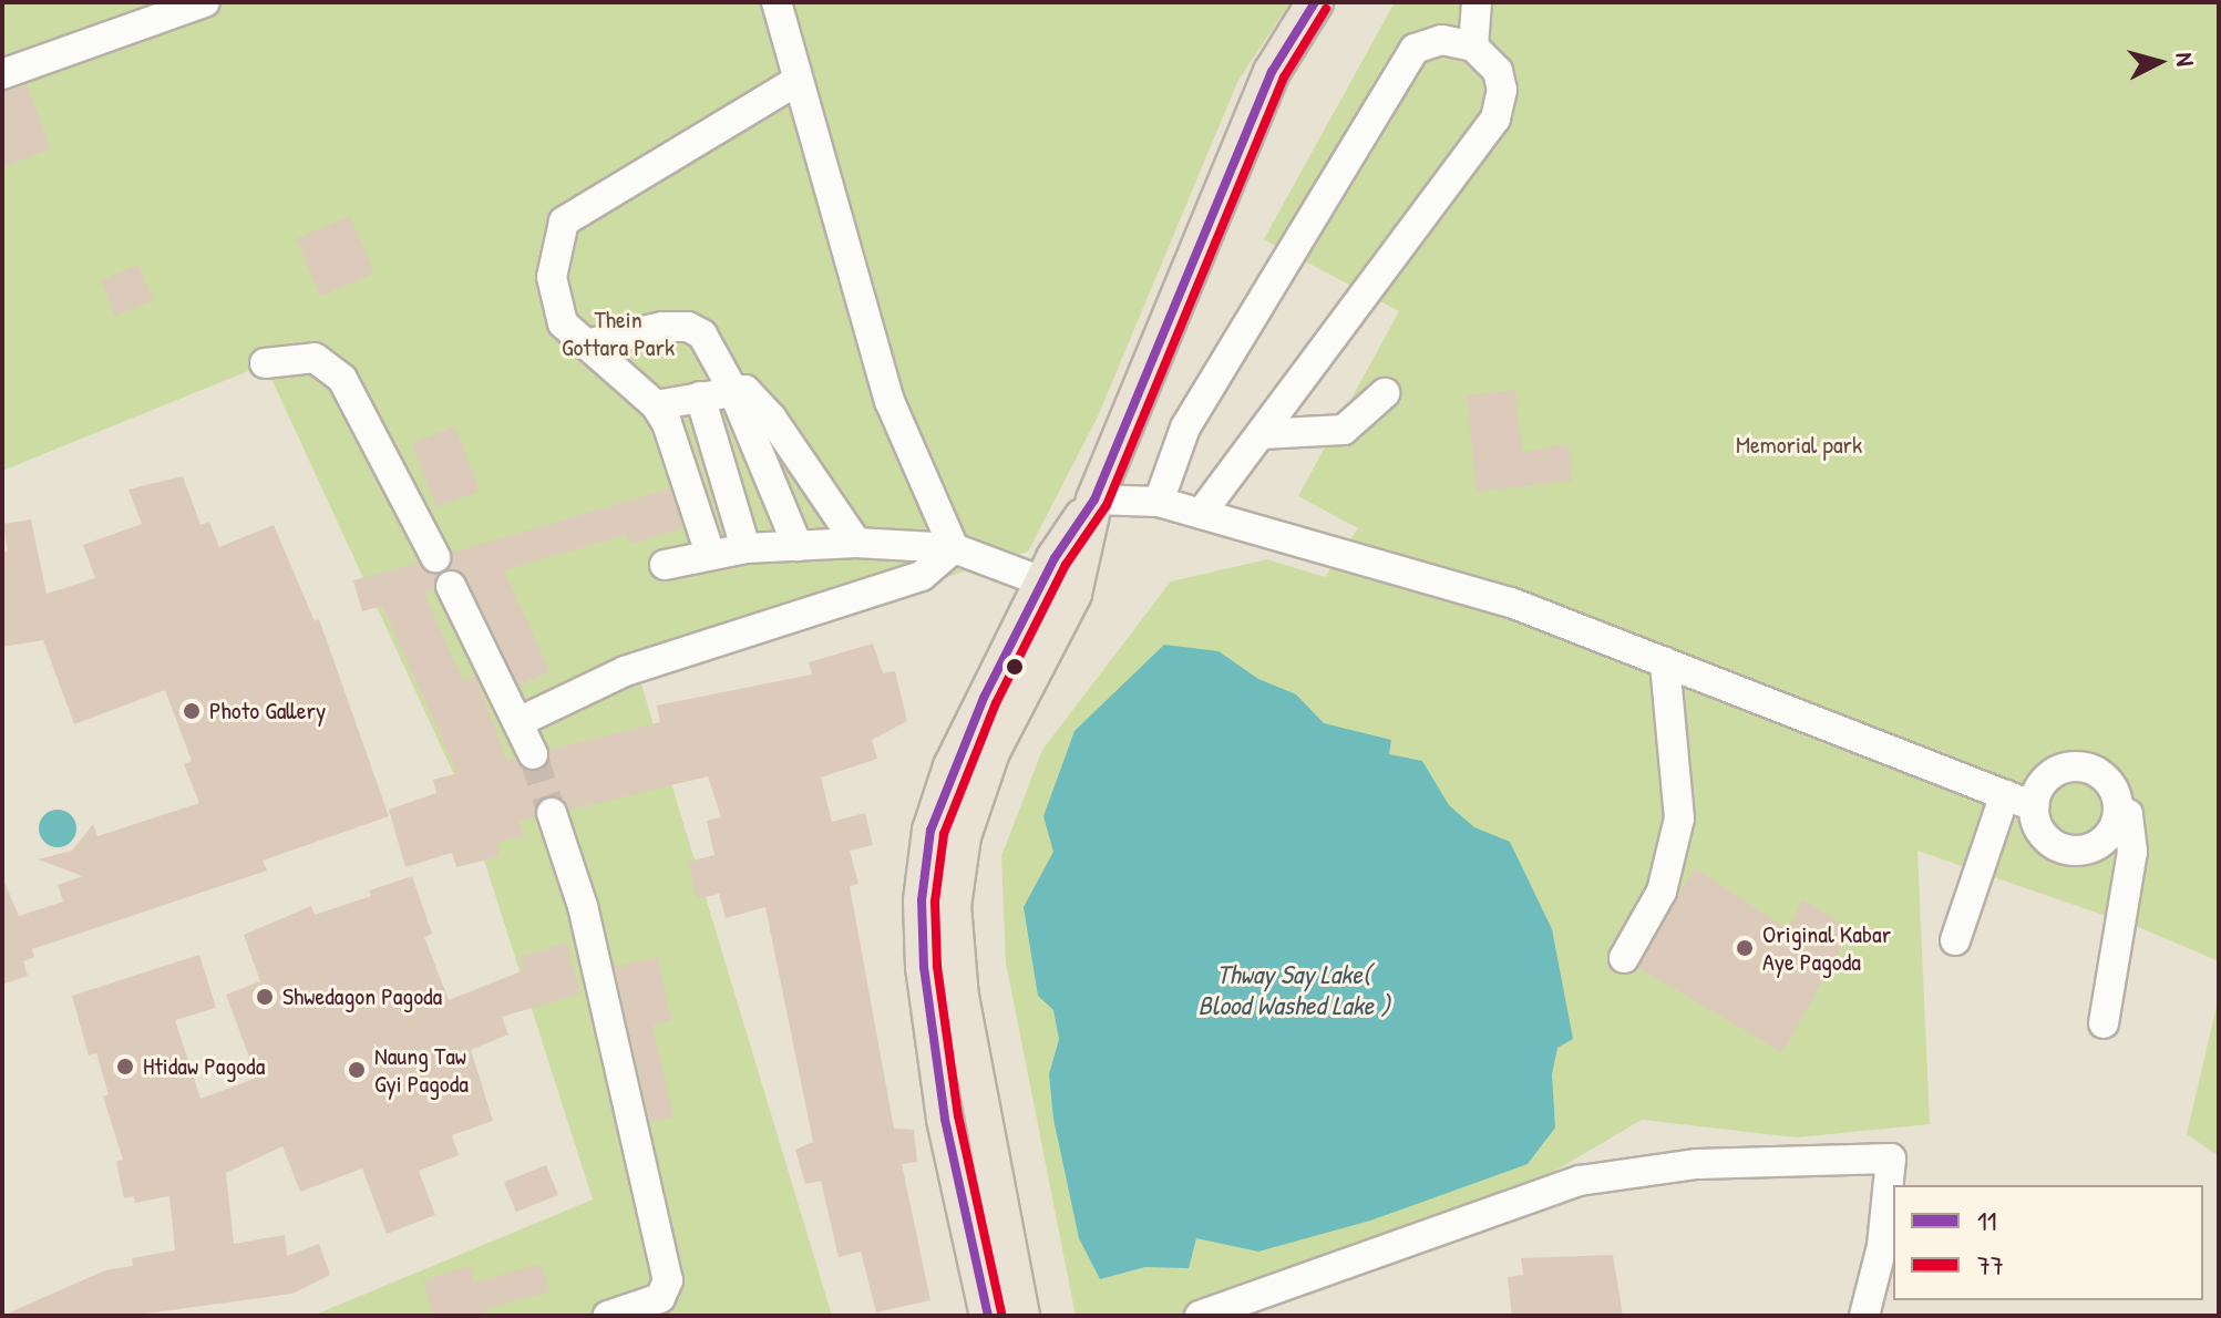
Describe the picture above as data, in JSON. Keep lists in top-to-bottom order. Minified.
{"water":["Thway Say Lake( Blood Washed Lake )"],"parks":["Thein Gottara Park","Memorial park"],"places":["Photo Gallery","Original Kabar Aye Pagoda","Shwedagon Pagoda","Htidaw Pagoda","Naung Taw Gyi Pagoda"],"lines":["transit line 11","transit line 77"],"legend":["11","77"],"north":"right"}
